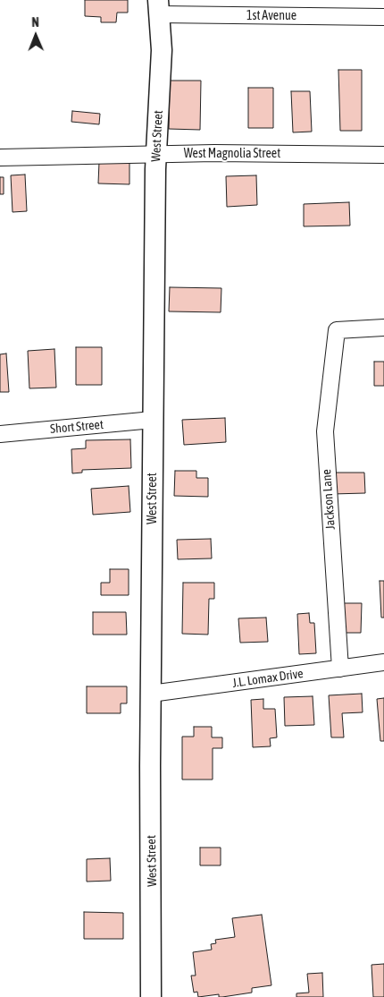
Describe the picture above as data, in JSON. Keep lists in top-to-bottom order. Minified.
{"streets":{"street":["1st Avenue","West Street","West Magnolia Street","Short Street","Jackson Lane","J.L. Lomax Drive"]},"crossings":[["1st Avenue","West Street"],["West Street","West Magnolia Street"],["West Street","Short Street"],["West Street","J.L. Lomax Drive"],["Jackson Lane","J.L. Lomax Drive"]],"north":"top"}
